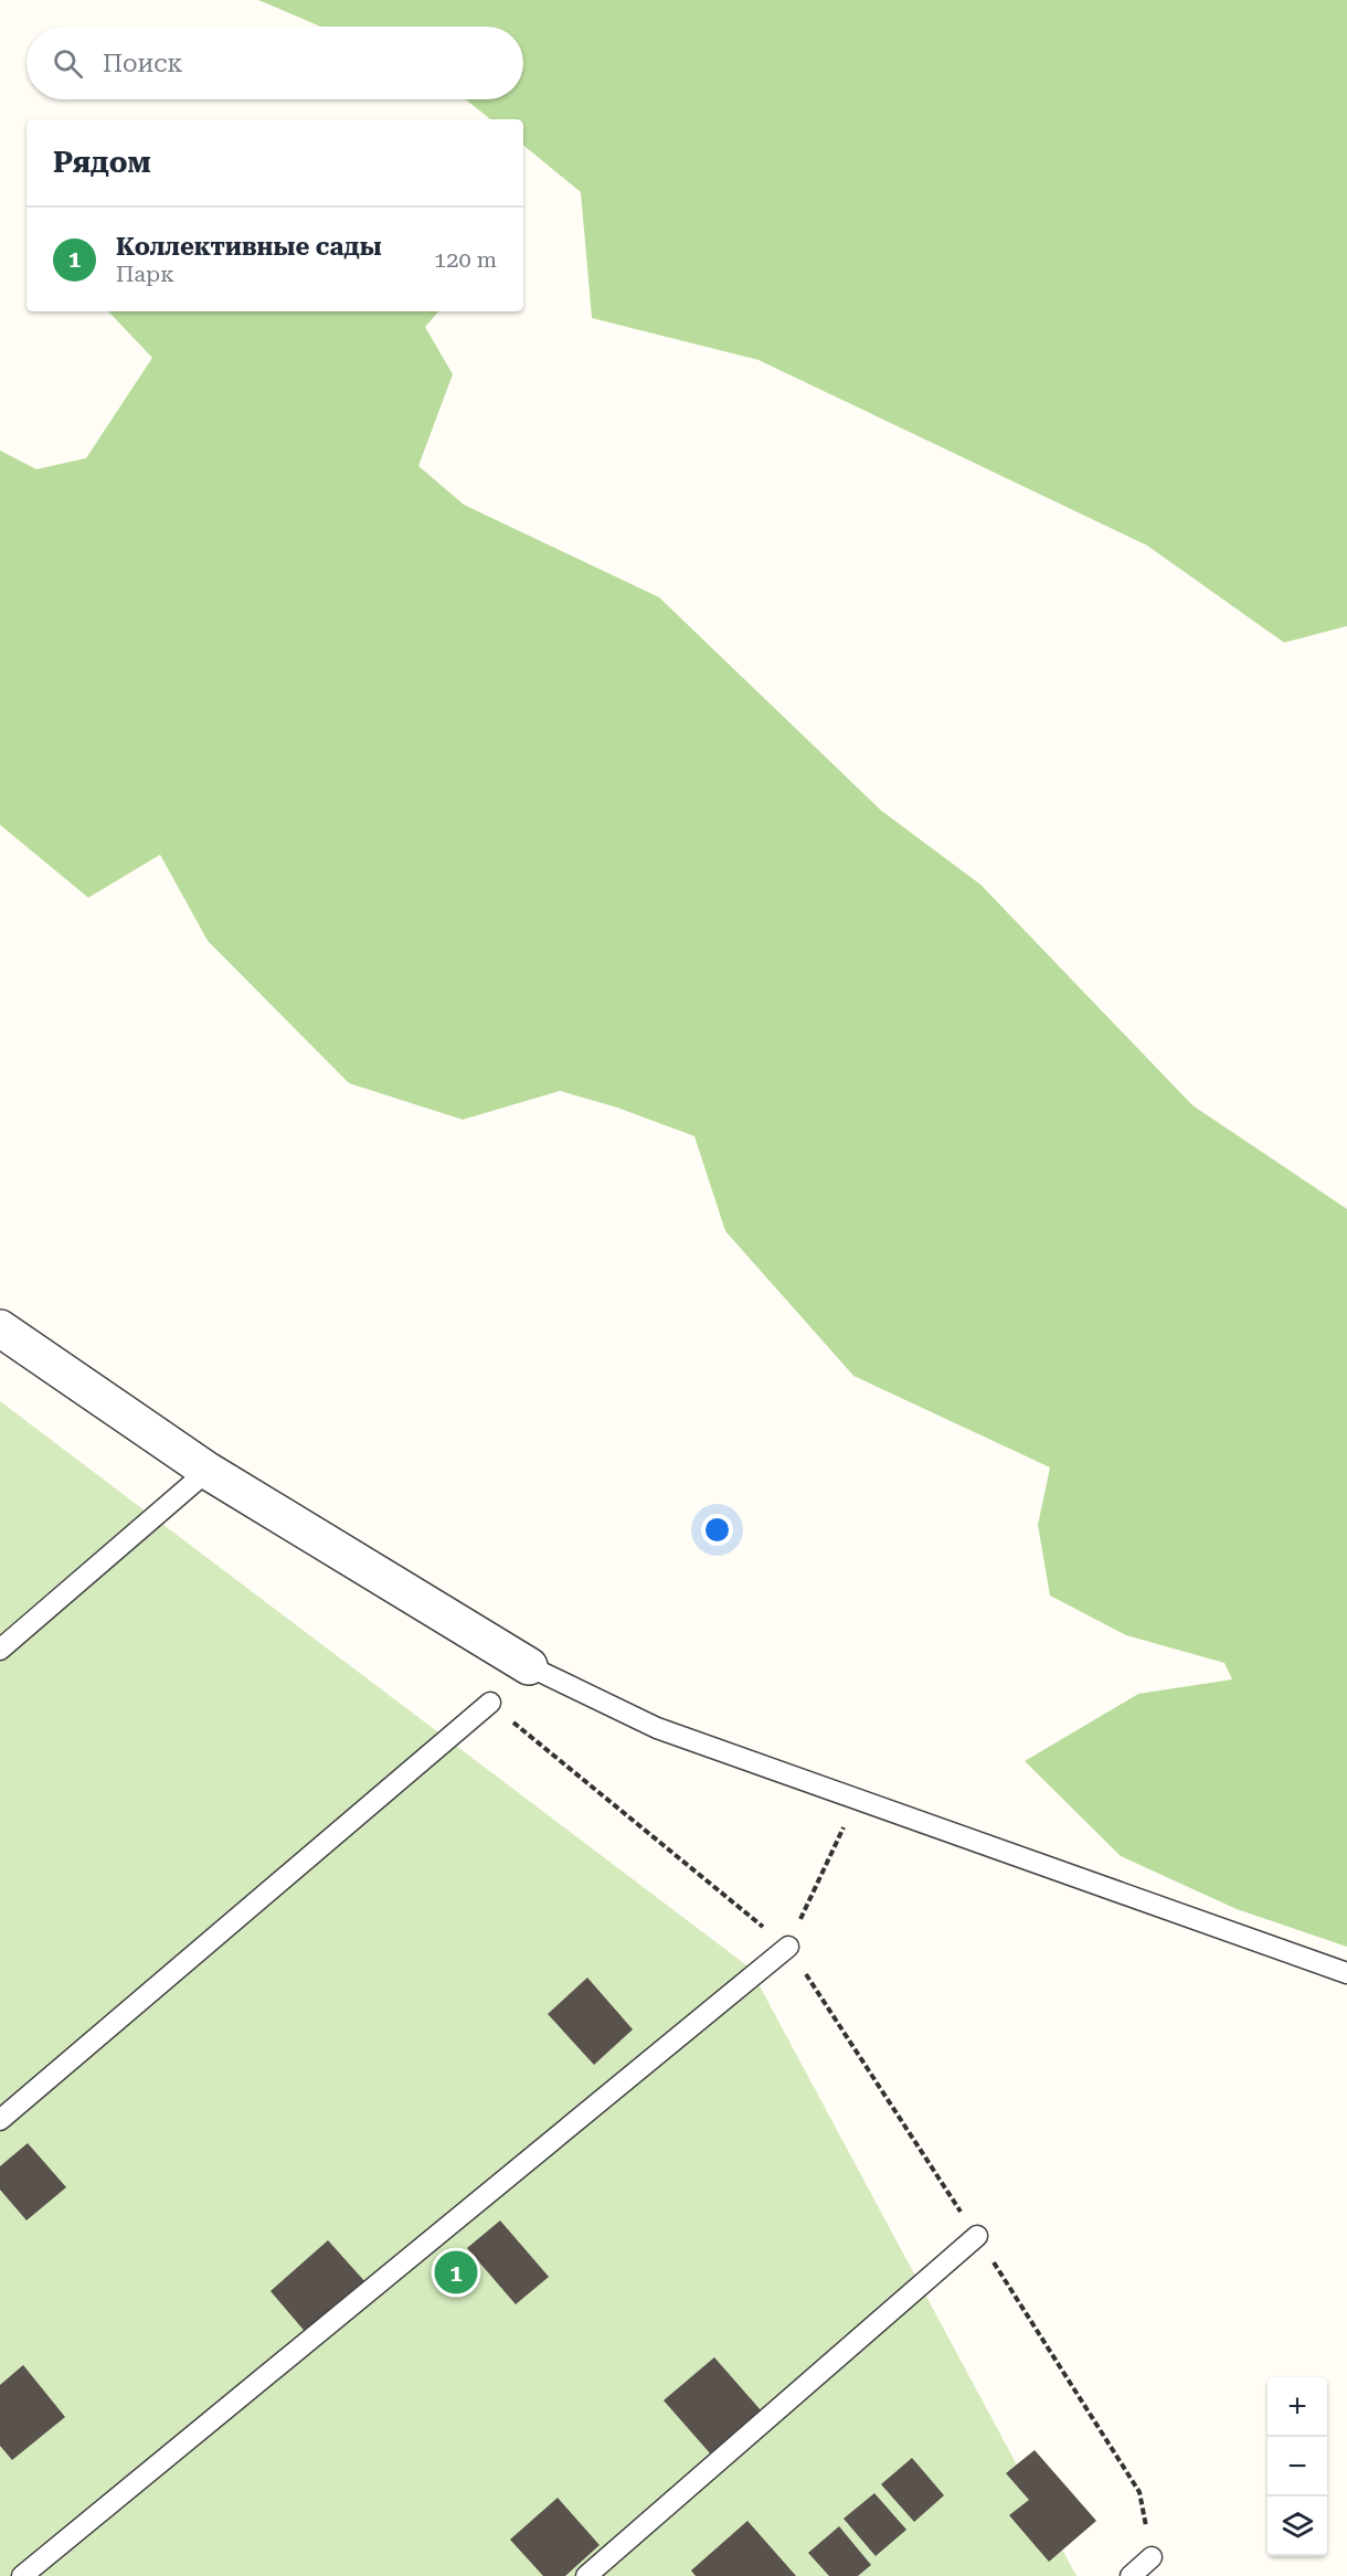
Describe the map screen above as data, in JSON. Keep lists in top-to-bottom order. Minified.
{"page":{"search":"Поиск","heading":"Рядом","list":[{"mark":"1","name":"Коллективные сады","note":"Парк","value":"120 m"}],"pins":"1","map_buttons":["+","−"]}}
